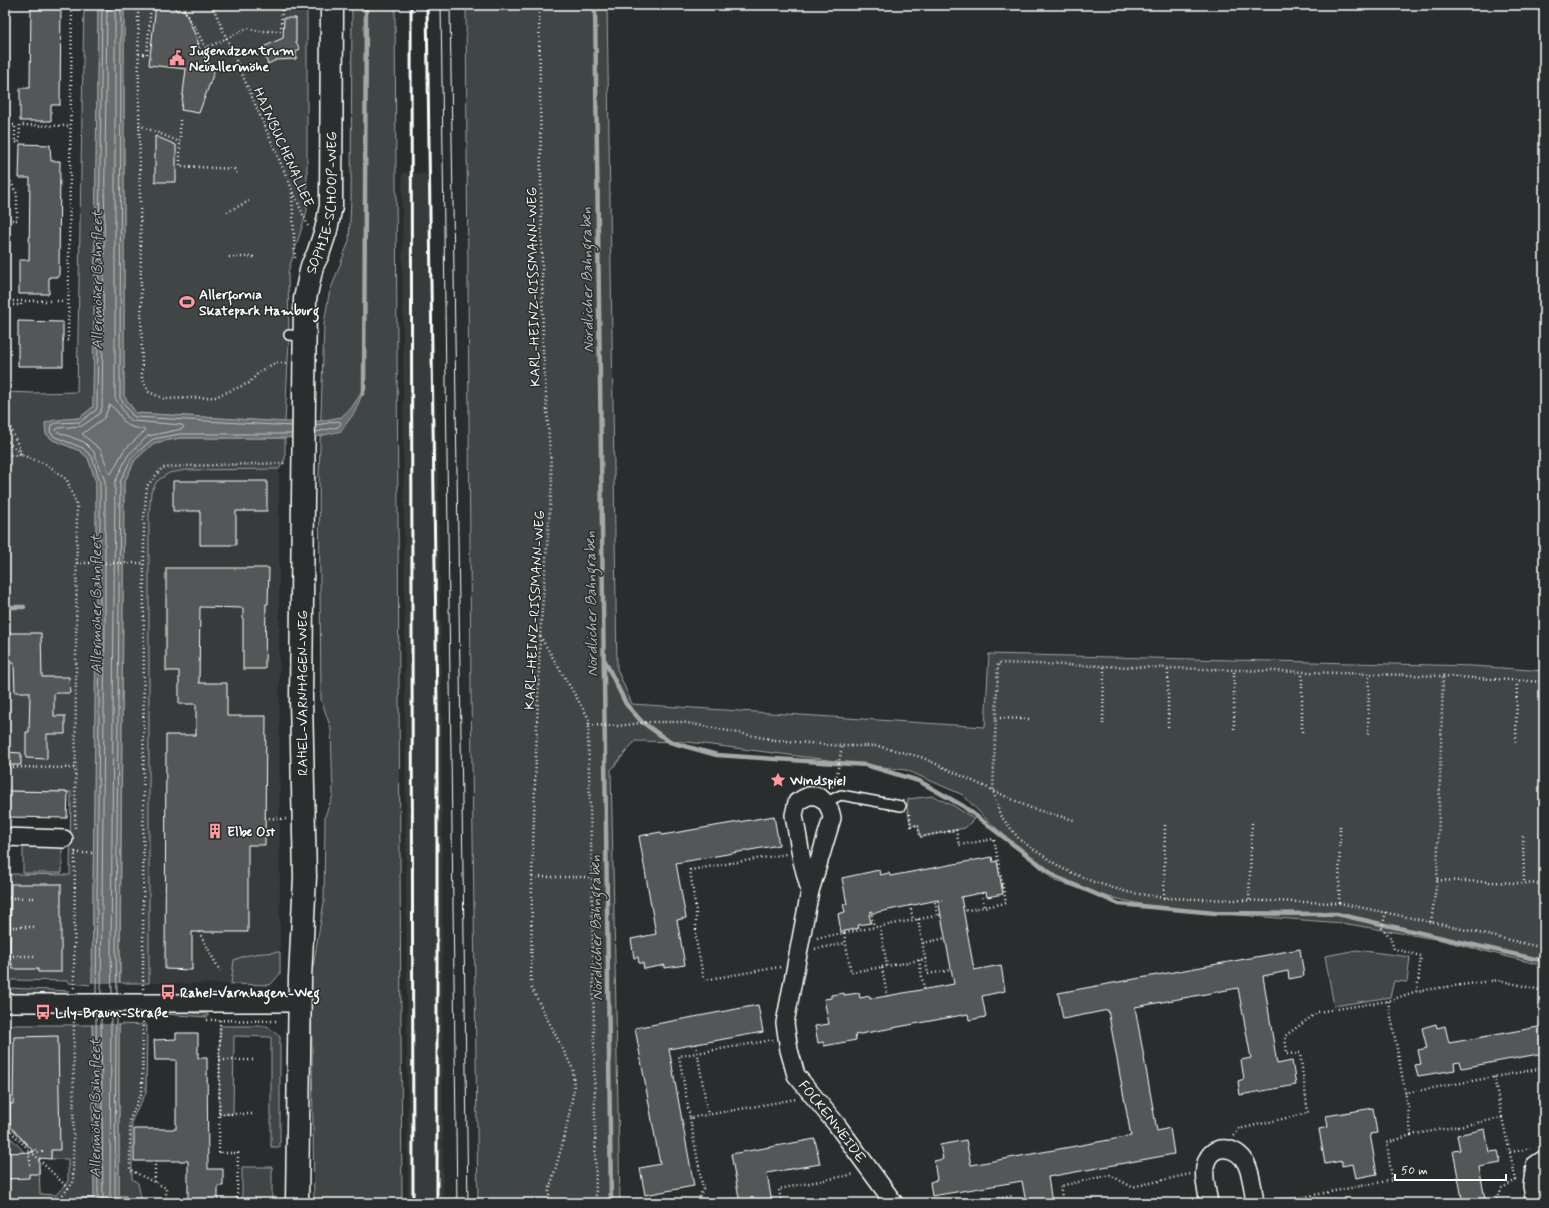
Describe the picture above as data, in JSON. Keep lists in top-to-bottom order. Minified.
{"streets":{"street":["SOPHIE-SCHOOP-WEG","RAHEL-VARNHAGEN-WEG","FOCKENWEIDE"],"path":["HAINBUCHENALLEE","KARL-HEINZ-RISSMANN-WEG"]},"crossings":[["HAINBUCHENALLEE","SOPHIE-SCHOOP-WEG"],["SOPHIE-SCHOOP-WEG","RAHEL-VARNHAGEN-WEG"]],"water":["Allermöher Bahnfleet","Nördlicher Bahngraben"],"places":{"public building":["Jugendzentrum Neuallermöhe"],"sports":["Allerfornia Skatepark Hamburg"],"place":["Windspiel"],"building":["Elbe Ost"],"bus stop":["Rahel-Varnhagen-Weg","Lily-Braun-Straße"]},"scale_bar":"50 m"}
